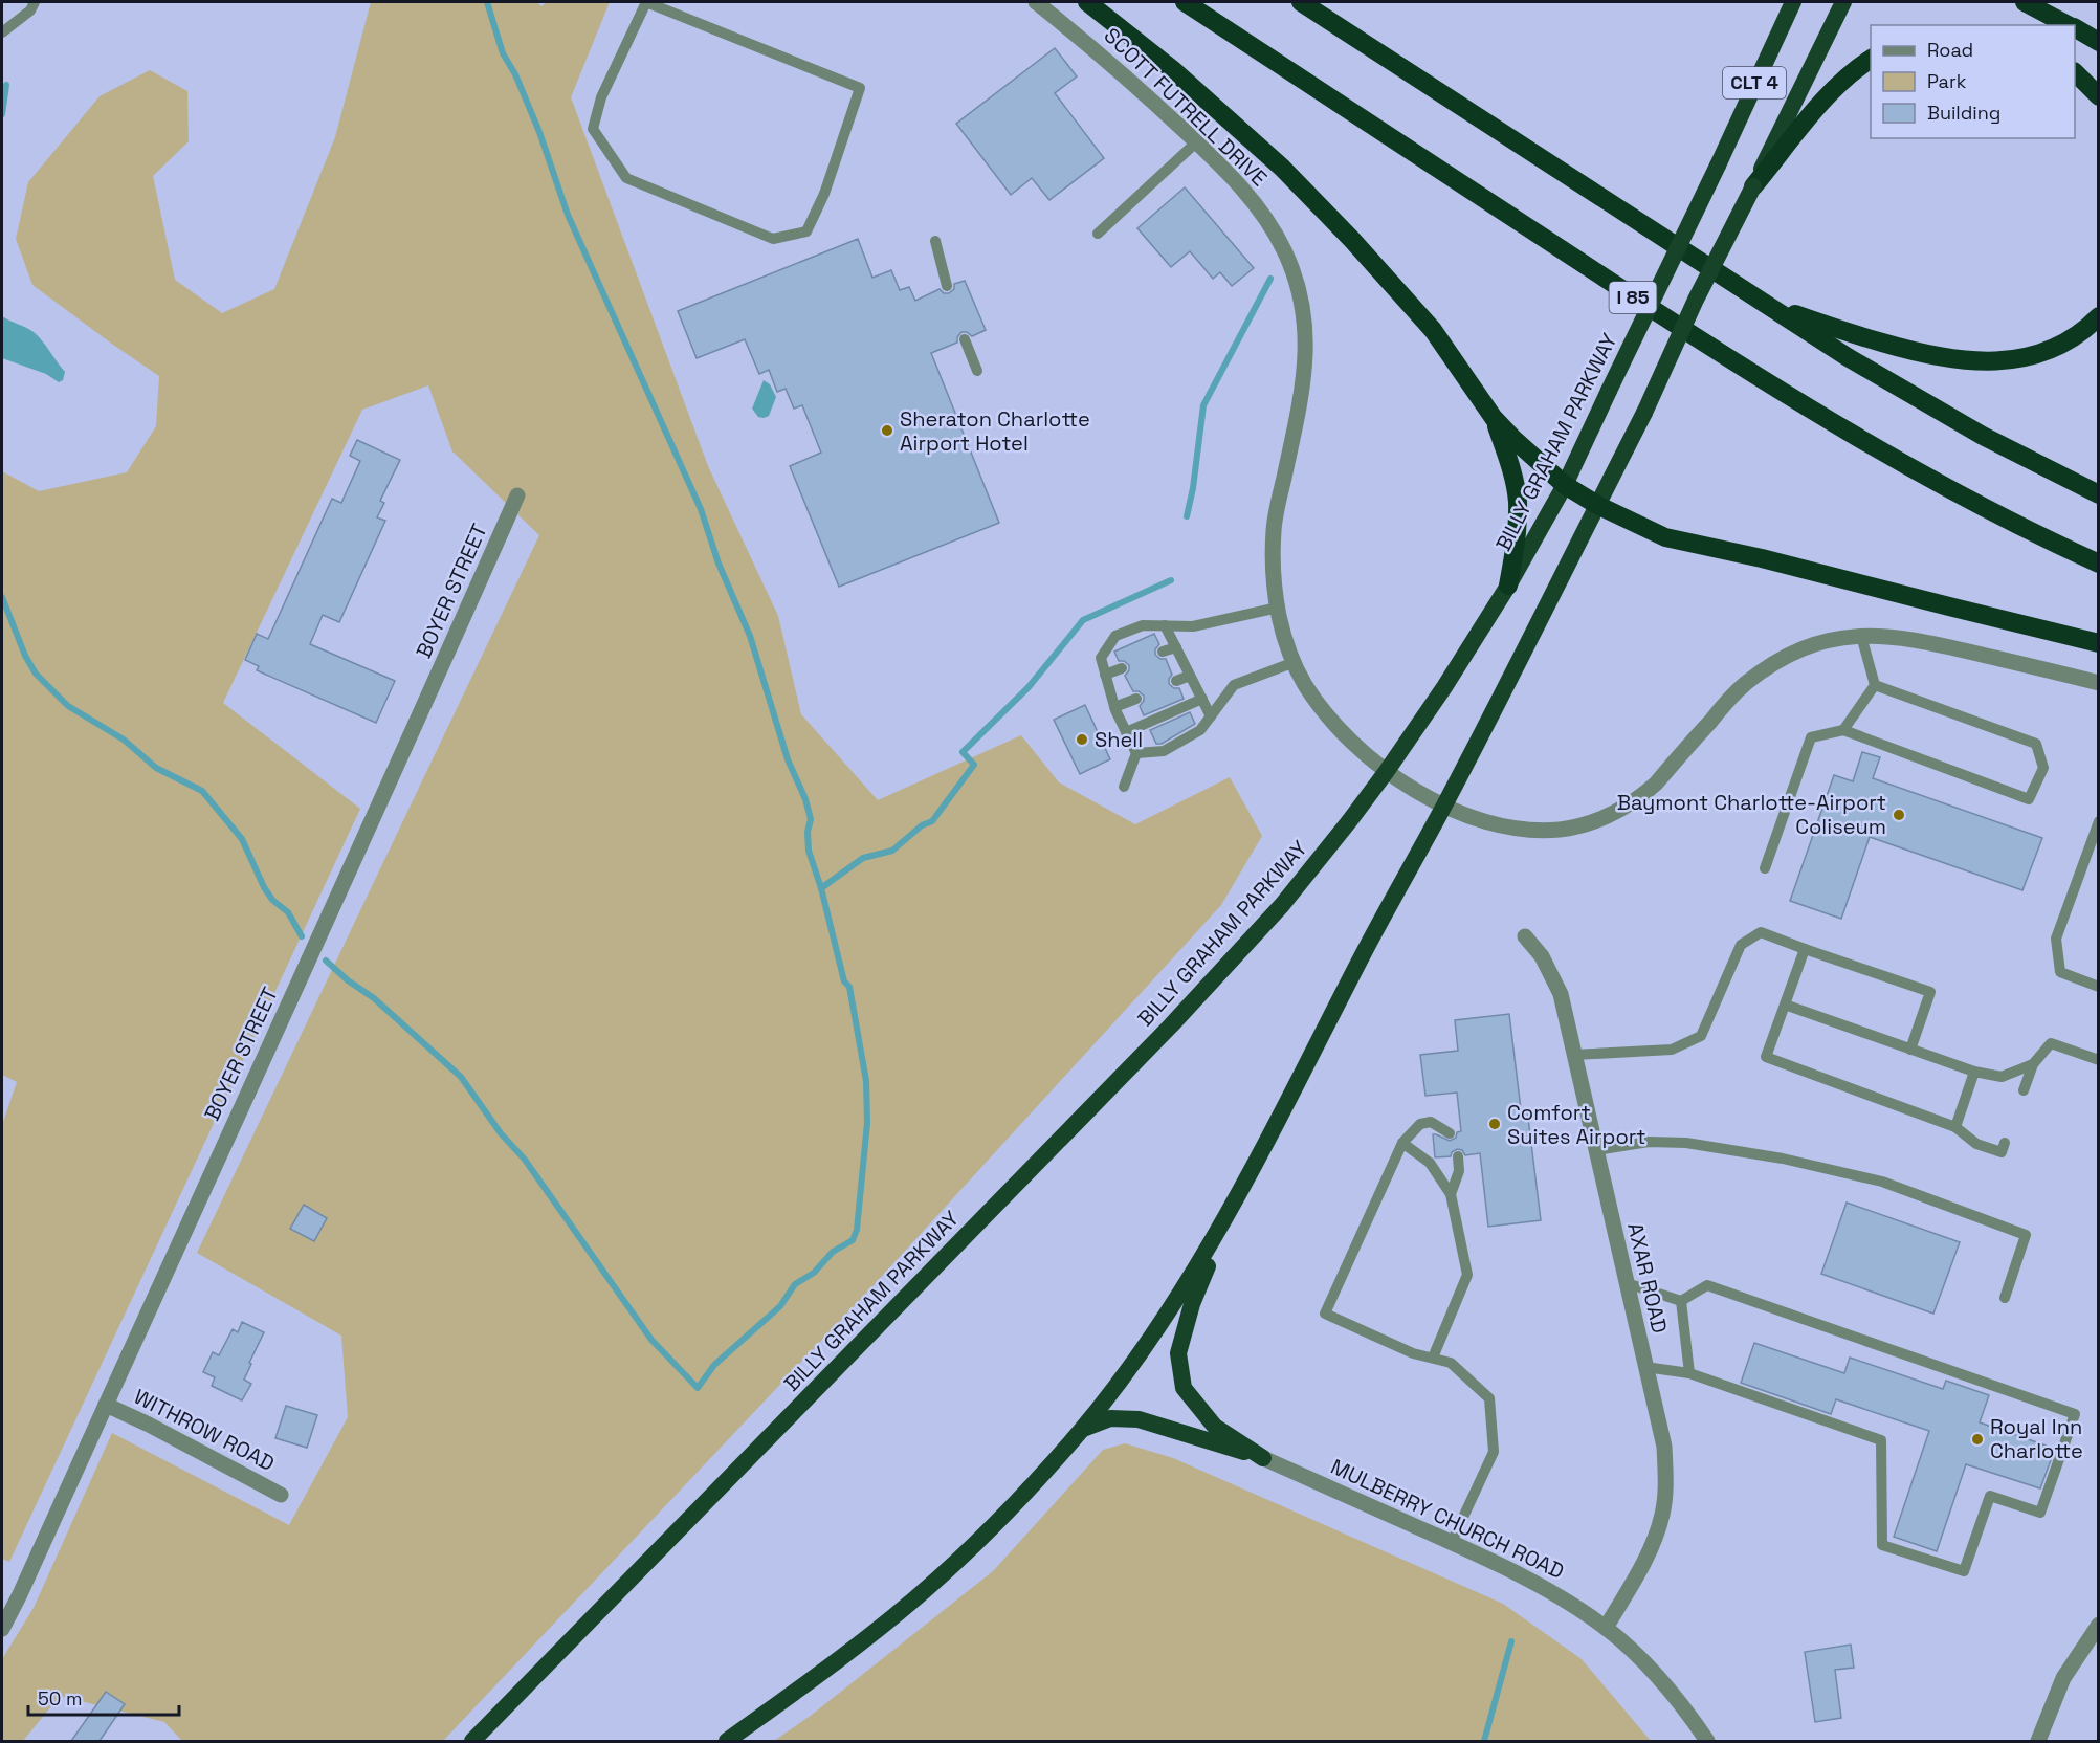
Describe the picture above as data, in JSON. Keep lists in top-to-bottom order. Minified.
{"streets":{"highway":["CLT 4","I 85","BILLY GRAHAM PARKWAY"],"street":["SCOTT FUTRELL DRIVE","BOYER STREET","AXAR ROAD","WITHROW ROAD","MULBERRY CHURCH ROAD"]},"crossings":[["SCOTT FUTRELL DRIVE","BILLY GRAHAM PARKWAY"],["BOYER STREET","WITHROW ROAD"],["AXAR ROAD","MULBERRY CHURCH ROAD"]],"places":["Sheraton Charlotte Airport Hotel","Shell","Baymont Charlotte-Airport Coliseum","Comfort Suites Airport","Royal Inn Charlotte"],"legend":["Road","Park","Building"],"scale_bar":"50 m"}
